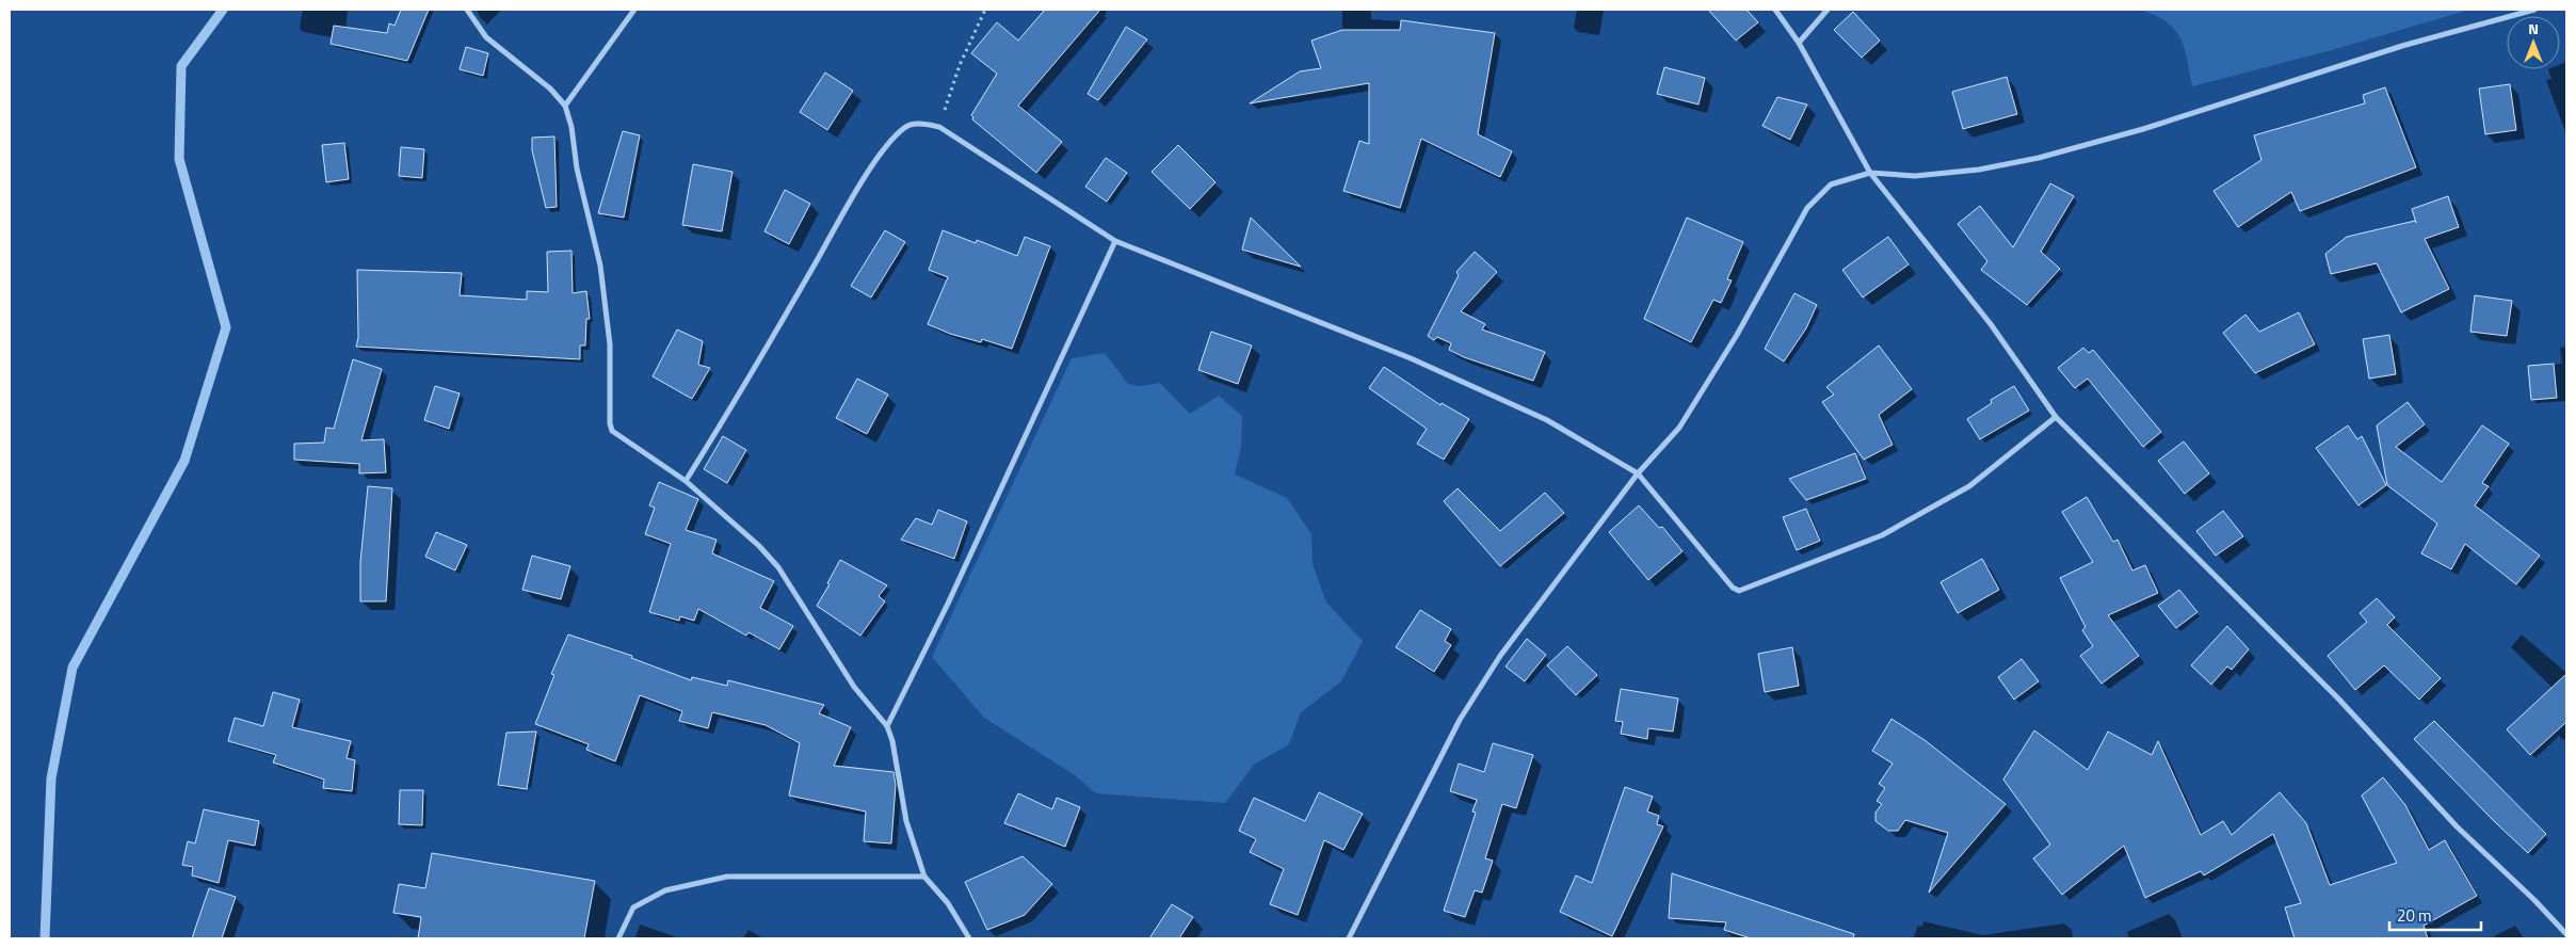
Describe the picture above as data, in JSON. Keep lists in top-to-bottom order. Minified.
{"scale_bar":"20 m","north":"top"}
